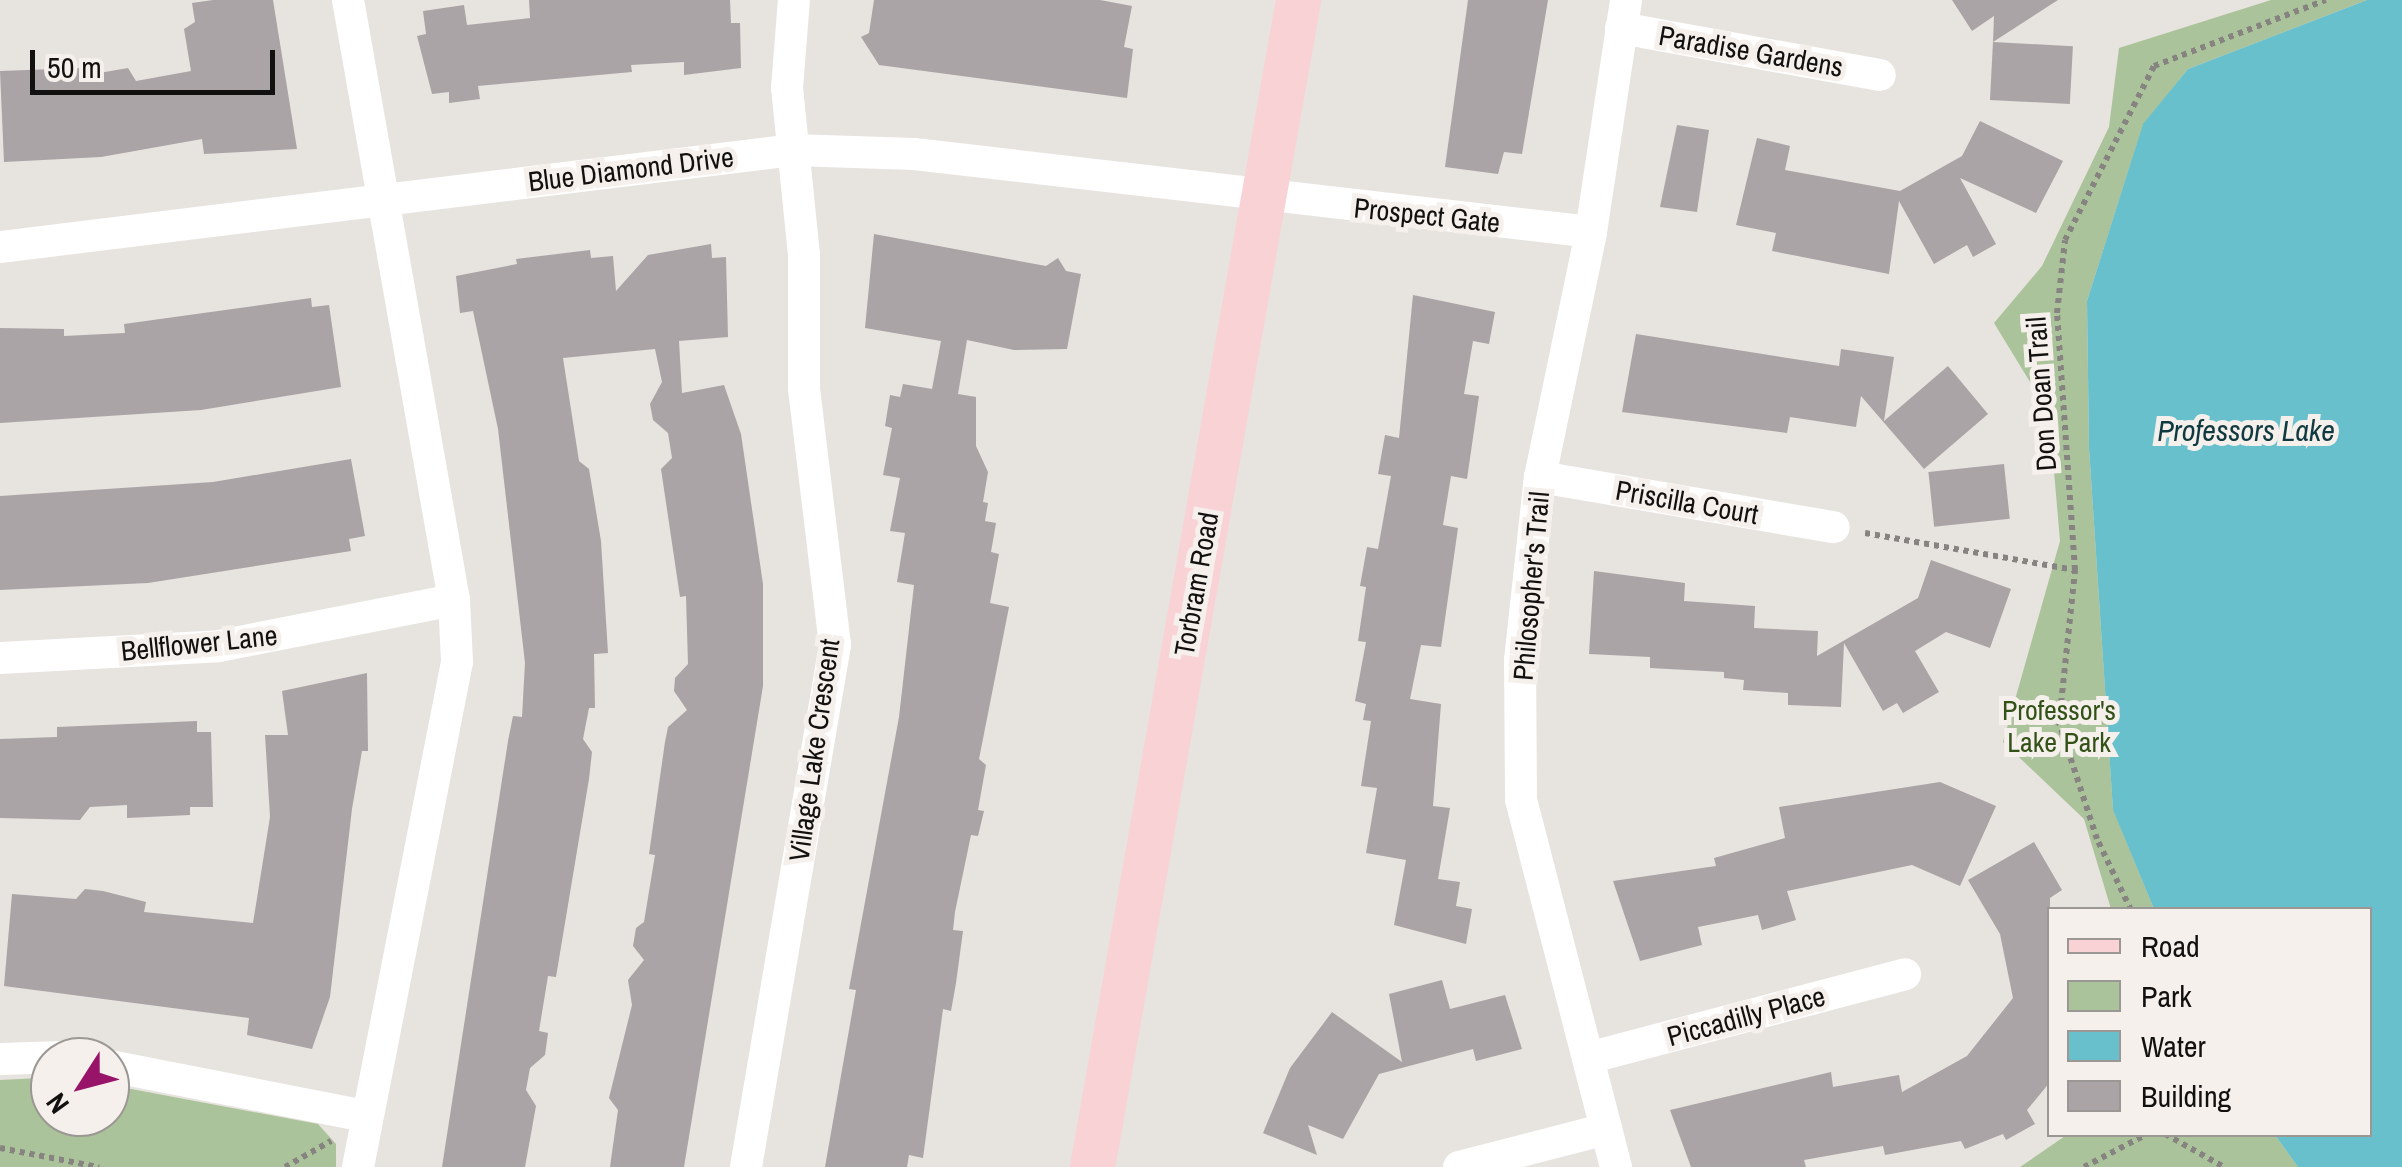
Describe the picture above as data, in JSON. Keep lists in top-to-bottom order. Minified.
{"streets":{"main road":["Torbram Road"],"street":["Paradise Gardens","Blue Diamond Drive","Prospect Gate","Priscilla Court","Philosopher's Trail","Bellflower Lane","Village Lake Crescent","Piccadilly Place"],"path":["Don Doan Trail"]},"crossings":[["Paradise Gardens","Philosopher's Trail"],["Blue Diamond Drive","Prospect Gate"],["Blue Diamond Drive","Torbram Road"],["Blue Diamond Drive","Village Lake Crescent"],["Prospect Gate","Torbram Road"],["Prospect Gate","Philosopher's Trail"],["Priscilla Court","Philosopher's Trail"],["Philosopher's Trail","Piccadilly Place"]],"water":["Professors Lake"],"parks":["Professor's Lake Park"],"legend":["Road","Park","Water","Building"],"scale_bar":"50 m","north":"bottom left"}
